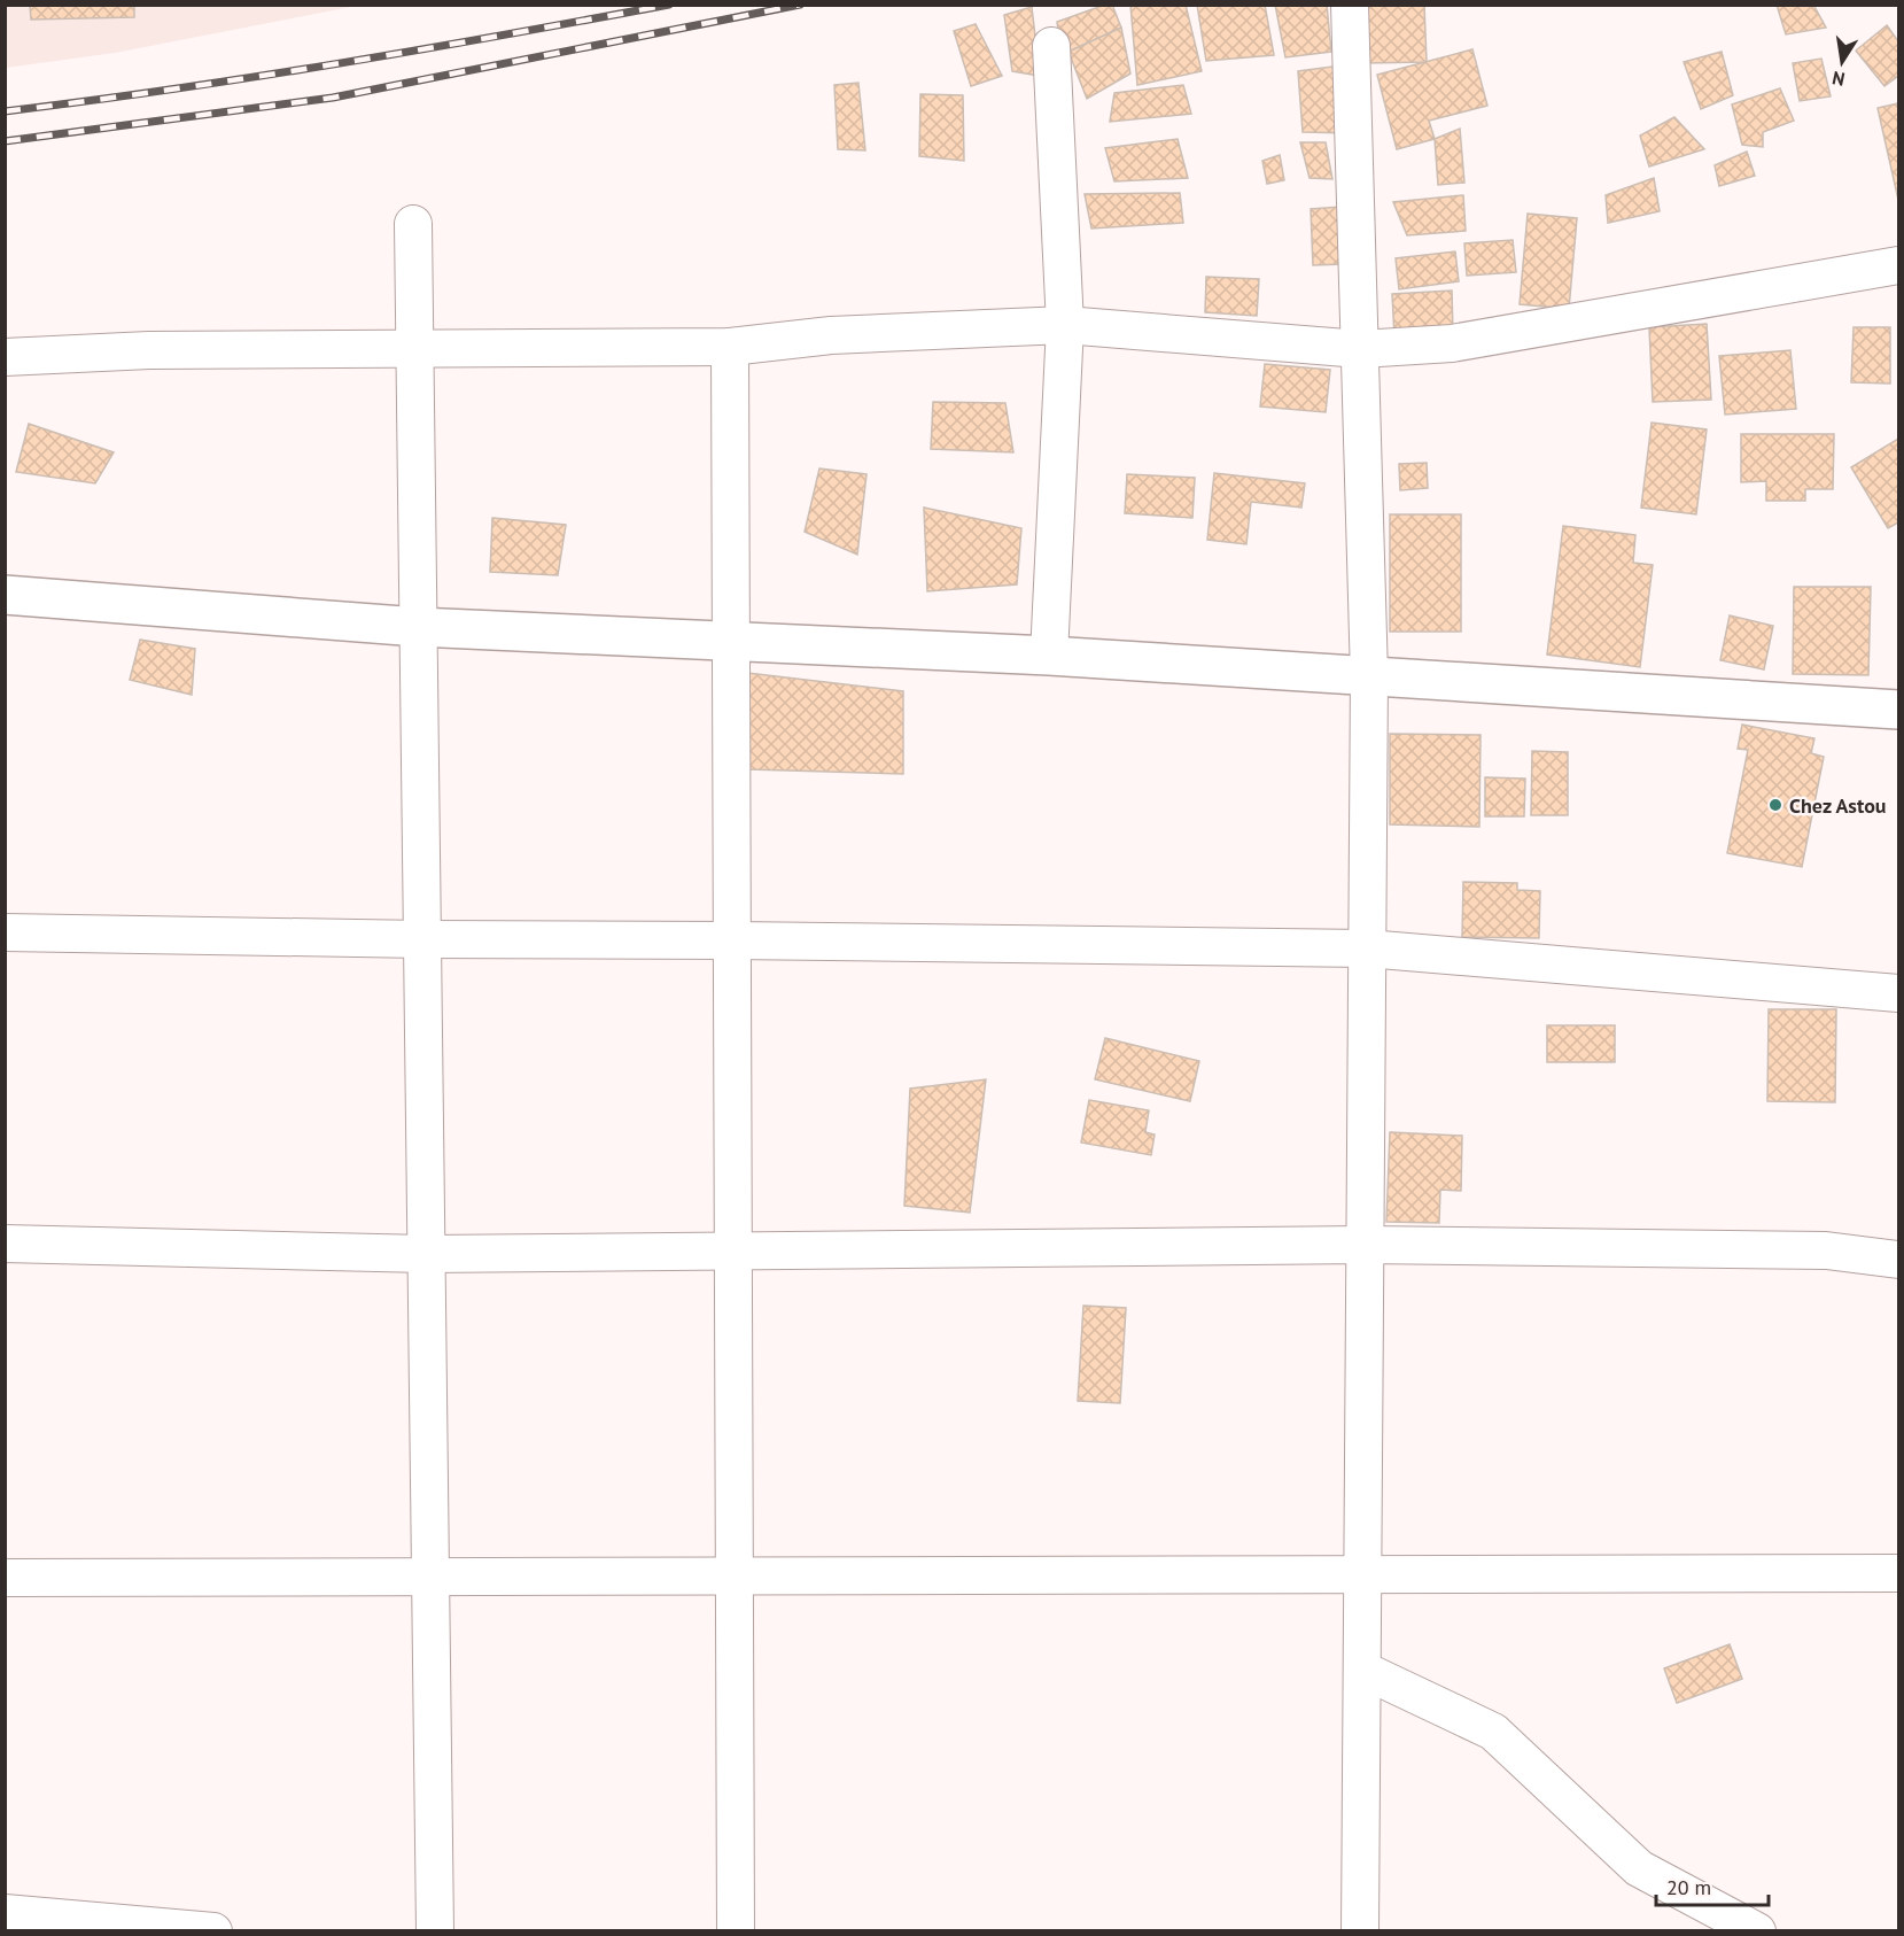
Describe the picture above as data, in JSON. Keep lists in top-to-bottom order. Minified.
{"places":["Chez Astou"],"scale_bar":"20 m","north":"bottom"}
